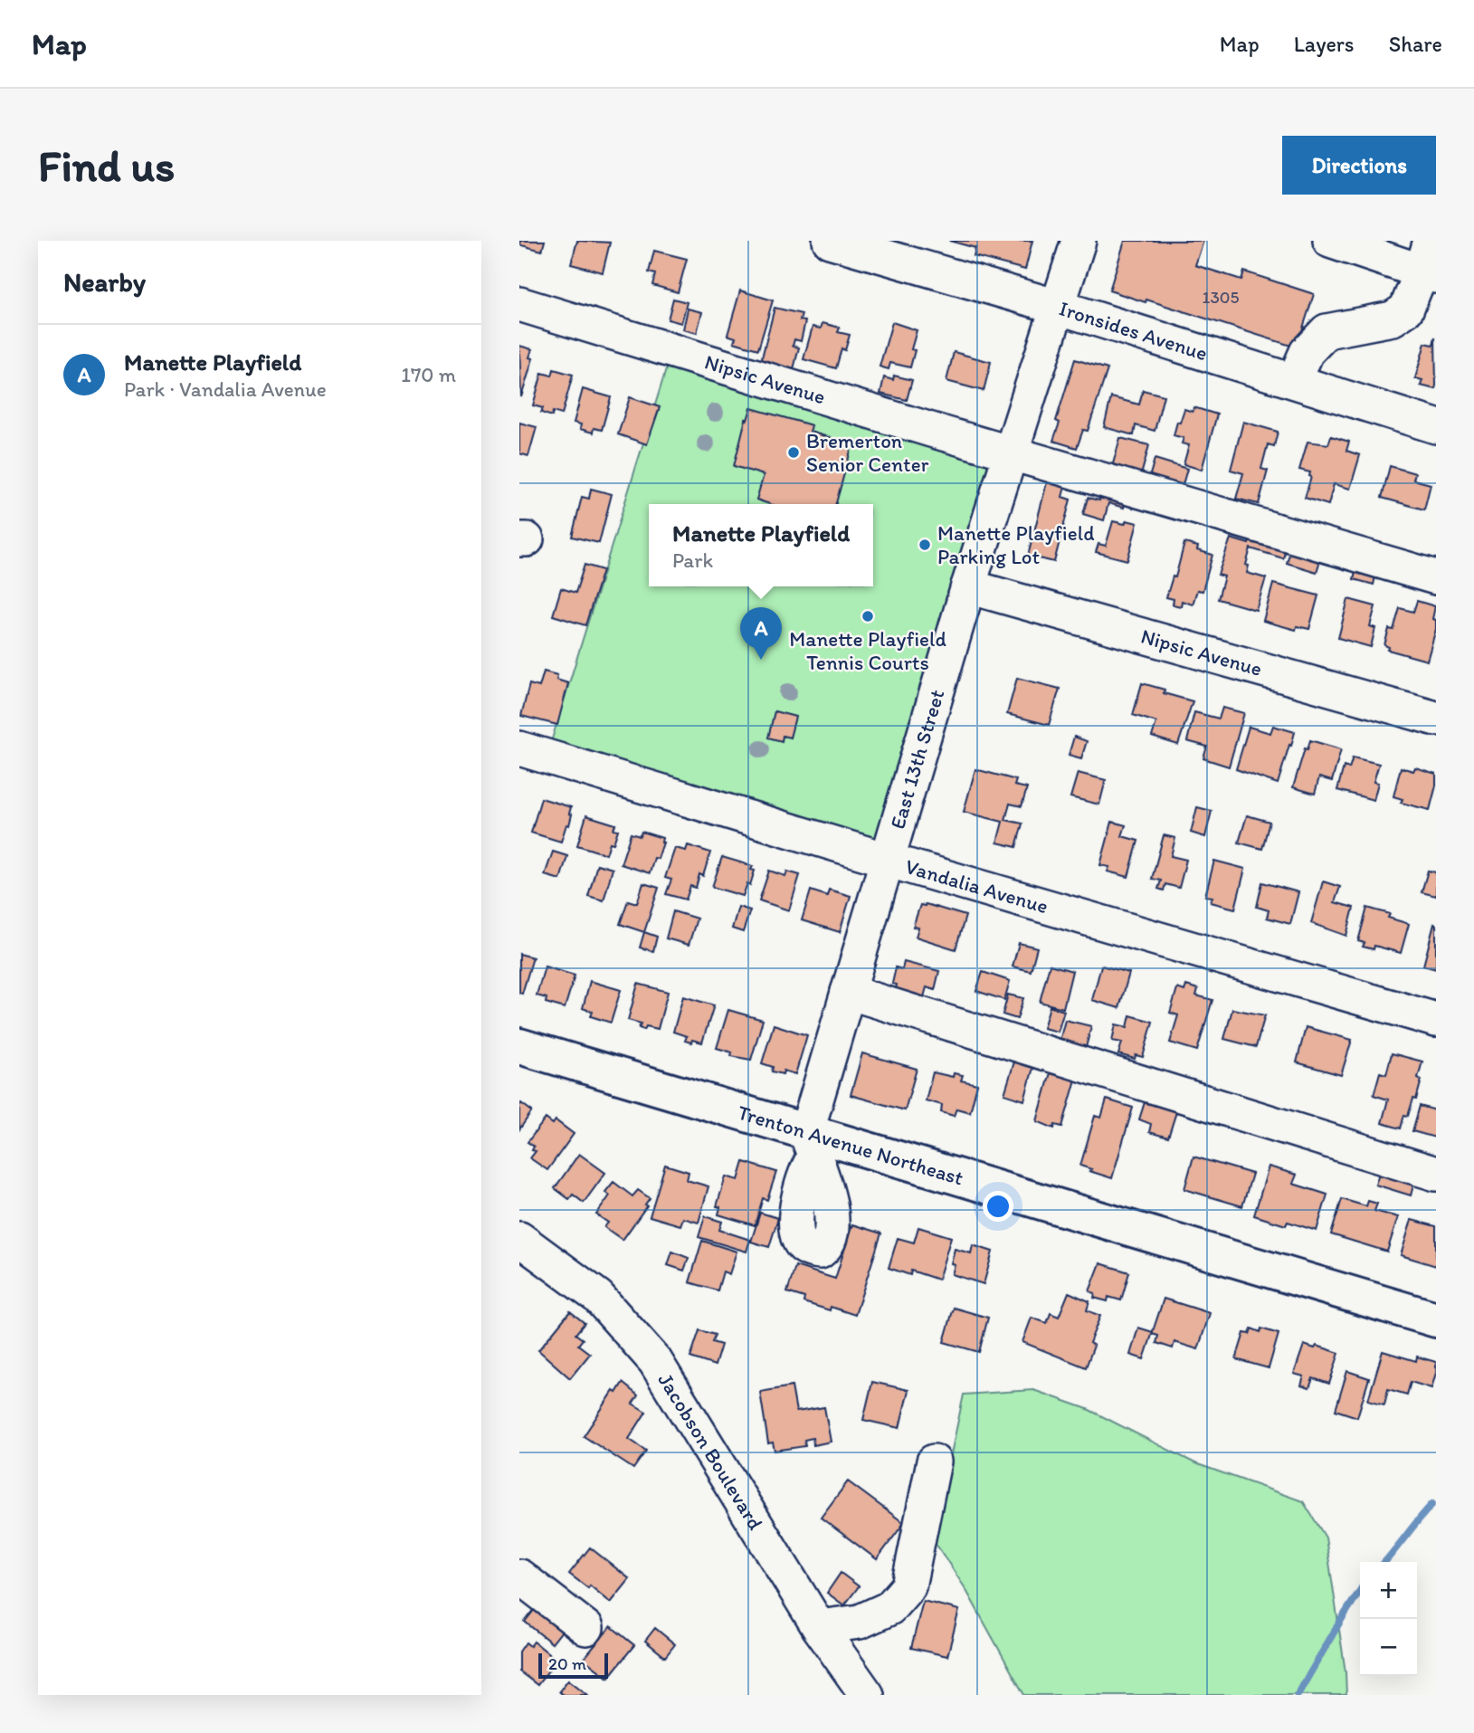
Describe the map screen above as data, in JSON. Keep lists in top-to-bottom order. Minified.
{"streets":{"main road":["Trenton Avenue Northeast"],"street":["Ironsides Avenue","Nipsic Avenue","East 13th Street","Vandalia Avenue","Jacobson Boulevard"]},"crossings":[["Ironsides Avenue","East 13th Street"],["Nipsic Avenue","East 13th Street"],["East 13th Street","Vandalia Avenue"],["East 13th Street","Trenton Avenue Northeast"]],"places":["Bremerton Senior Center","Manette Playfield Parking Lot","Manette Playfield Tennis Courts"],"house_numbers":["1305"],"scale_bar":"20 m","page":{"header":"Map","nav":["Map","Layers","Share"],"buttons":"Directions","title":"Find us","heading":"Nearby","list":[{"mark":"A","name":"Manette Playfield","note":"Park · Vandalia Avenue","value":"170 m"}],"popup":["Manette Playfield","Park"],"pins":"A","map_buttons":["+","−"],"scale":"20 m"}}
